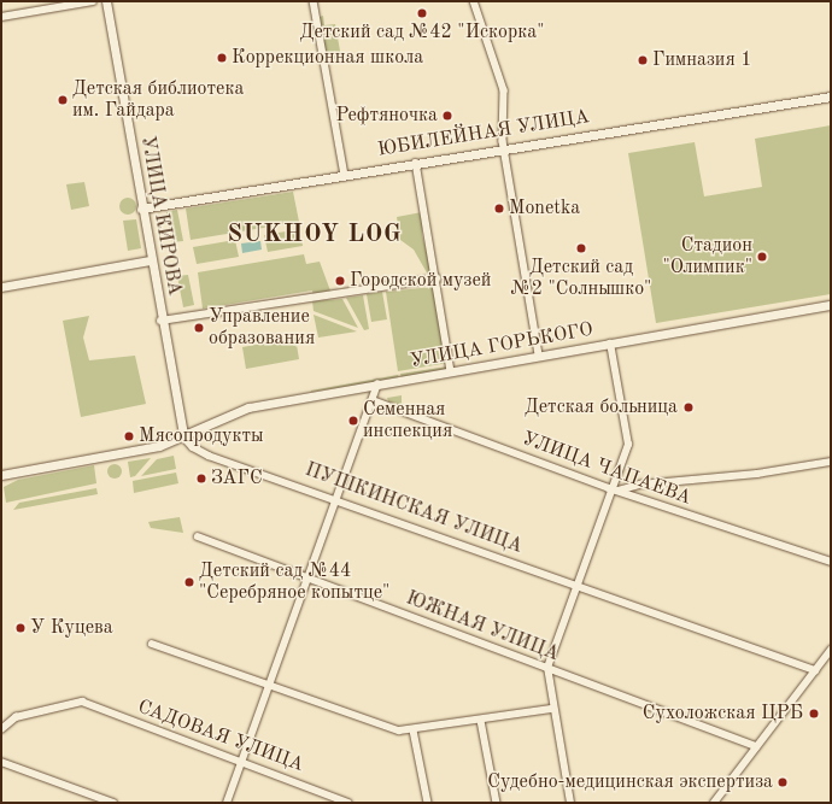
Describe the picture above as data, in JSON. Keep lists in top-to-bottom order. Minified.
{"streets":{"street":["ЮБИЛЕЙНАЯ УЛИЦА","УЛИЦА КИРОВА","УЛИЦА ГОРЬКОГО","УЛИЦА ЧАПАЕВА","ПУШКИНСКАЯ УЛИЦА","ЮЖНАЯ УЛИЦА","САДОВАЯ УЛИЦА"]},"crossings":[["ЮБИЛЕЙНАЯ УЛИЦА","УЛИЦА КИРОВА"],["УЛИЦА КИРОВА","УЛИЦА ГОРЬКОГО"],["УЛИЦА КИРОВА","ПУШКИНСКАЯ УЛИЦА"],["УЛИЦА ГОРЬКОГО","ПУШКИНСКАЯ УЛИЦА"]],"districts":["SUKHOY LOG"],"places":["Детский сад №42 \"Искорка\"","Коррекционная школа","Гимназия 1","Детская библиотека им. Гайдара","Рефтяночка","Monetka","Детский сад №2 \"Солнышко\"","Стадион \"Олимпик\"","Городской музей","Управление образования","Детская больница","Семенная инспекция","Мясопродукты","ЗАГС","Детский сад №44 \"Серебряное копытце\"","У Куцева","Сухоложская ЦРБ","Судебно-медицинская экспертиза"]}
